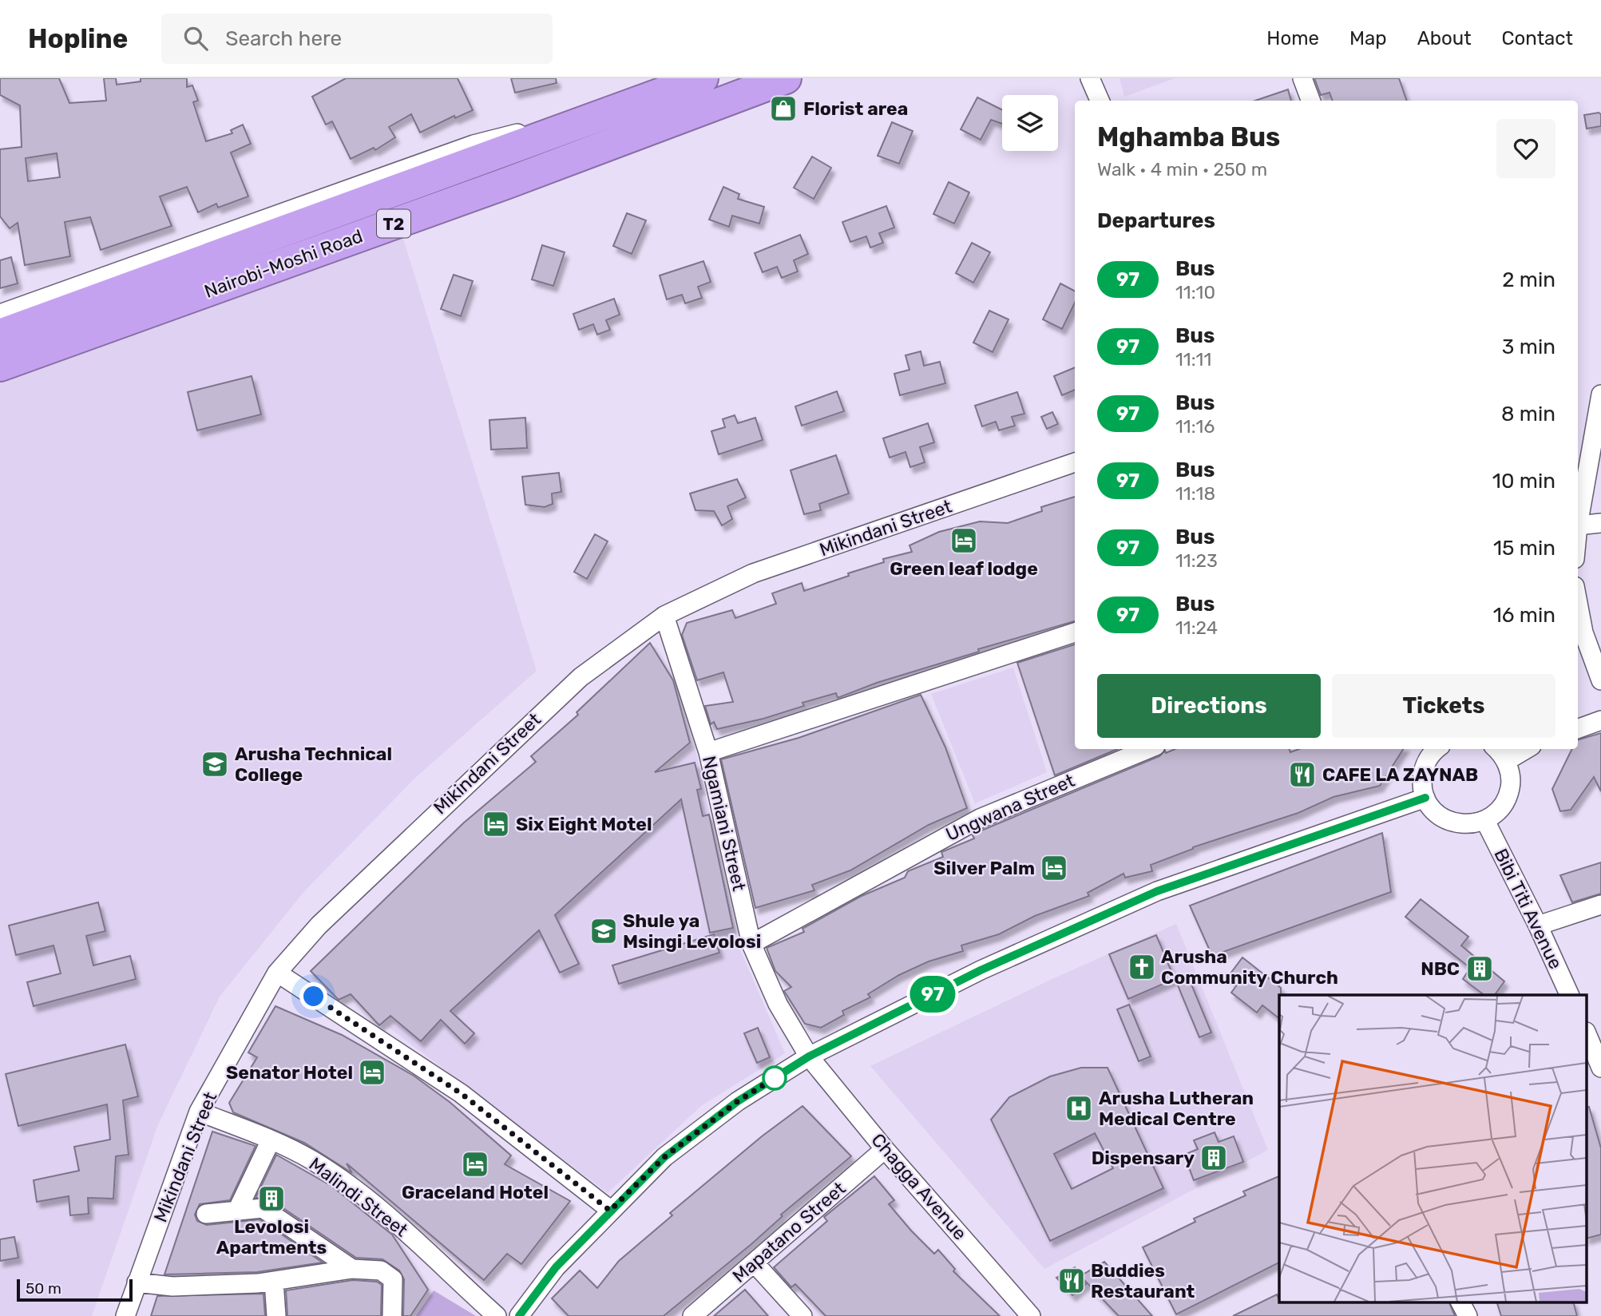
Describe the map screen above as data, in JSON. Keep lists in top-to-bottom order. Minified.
{"streets":{"highway":["T2","Nairobi-Moshi Road"],"street":["Mikindani Street","Ungwana Street","Ngamiani Street","Bibi Titi Avenue","Chagga Avenue","Malindi Street","Mapatano Street"]},"crossings":[["Mikindani Street","Ngamiani Street"],["Mikindani Street","Malindi Street"],["Ungwana Street","Ngamiani Street"],["Ngamiani Street","Chagga Avenue"],["Chagga Avenue","Mapatano Street"]],"places":{"shop":["Florist area"],"hotel":["Green leaf lodge","Six Eight Motel","Silver Palm","Senator Hotel","Graceland Hotel"],"school or university":["Arusha Technical College","Shule ya Msingi Levolosi"],"restaurant":["CAFE LA ZAYNAB","Buddies Restaurant"],"church":["Arusha Community Church"],"building":["NBC","Dispensary","Levolosi Apartments"],"hospital":["Arusha Lutheran Medical Centre"]},"lines":["bus line 97"],"scale_bar":"50 m","page":{"header":"Hopline","search":"Search here","nav":["Home","Map","About","Contact"],"on_map":"97","heading":[["Mghamba Bus","Walk · 4 min · 250 m"],"Departures"],"list":[{"mark":"97","name":"Bus","note":"11:10","value":"2 min"},{"mark":"97","name":"Bus","note":"11:11","value":"3 min"},{"mark":"97","name":"Bus","note":"11:16","value":"8 min"},{"mark":"97","name":"Bus","note":"11:18","value":"10 min"},{"mark":"97","name":"Bus","note":"11:23","value":"15 min"},{"mark":"97","name":"Bus","note":"11:24","value":"16 min"}],"buttons":["Directions","Tickets"],"scale":"50 m"}}
